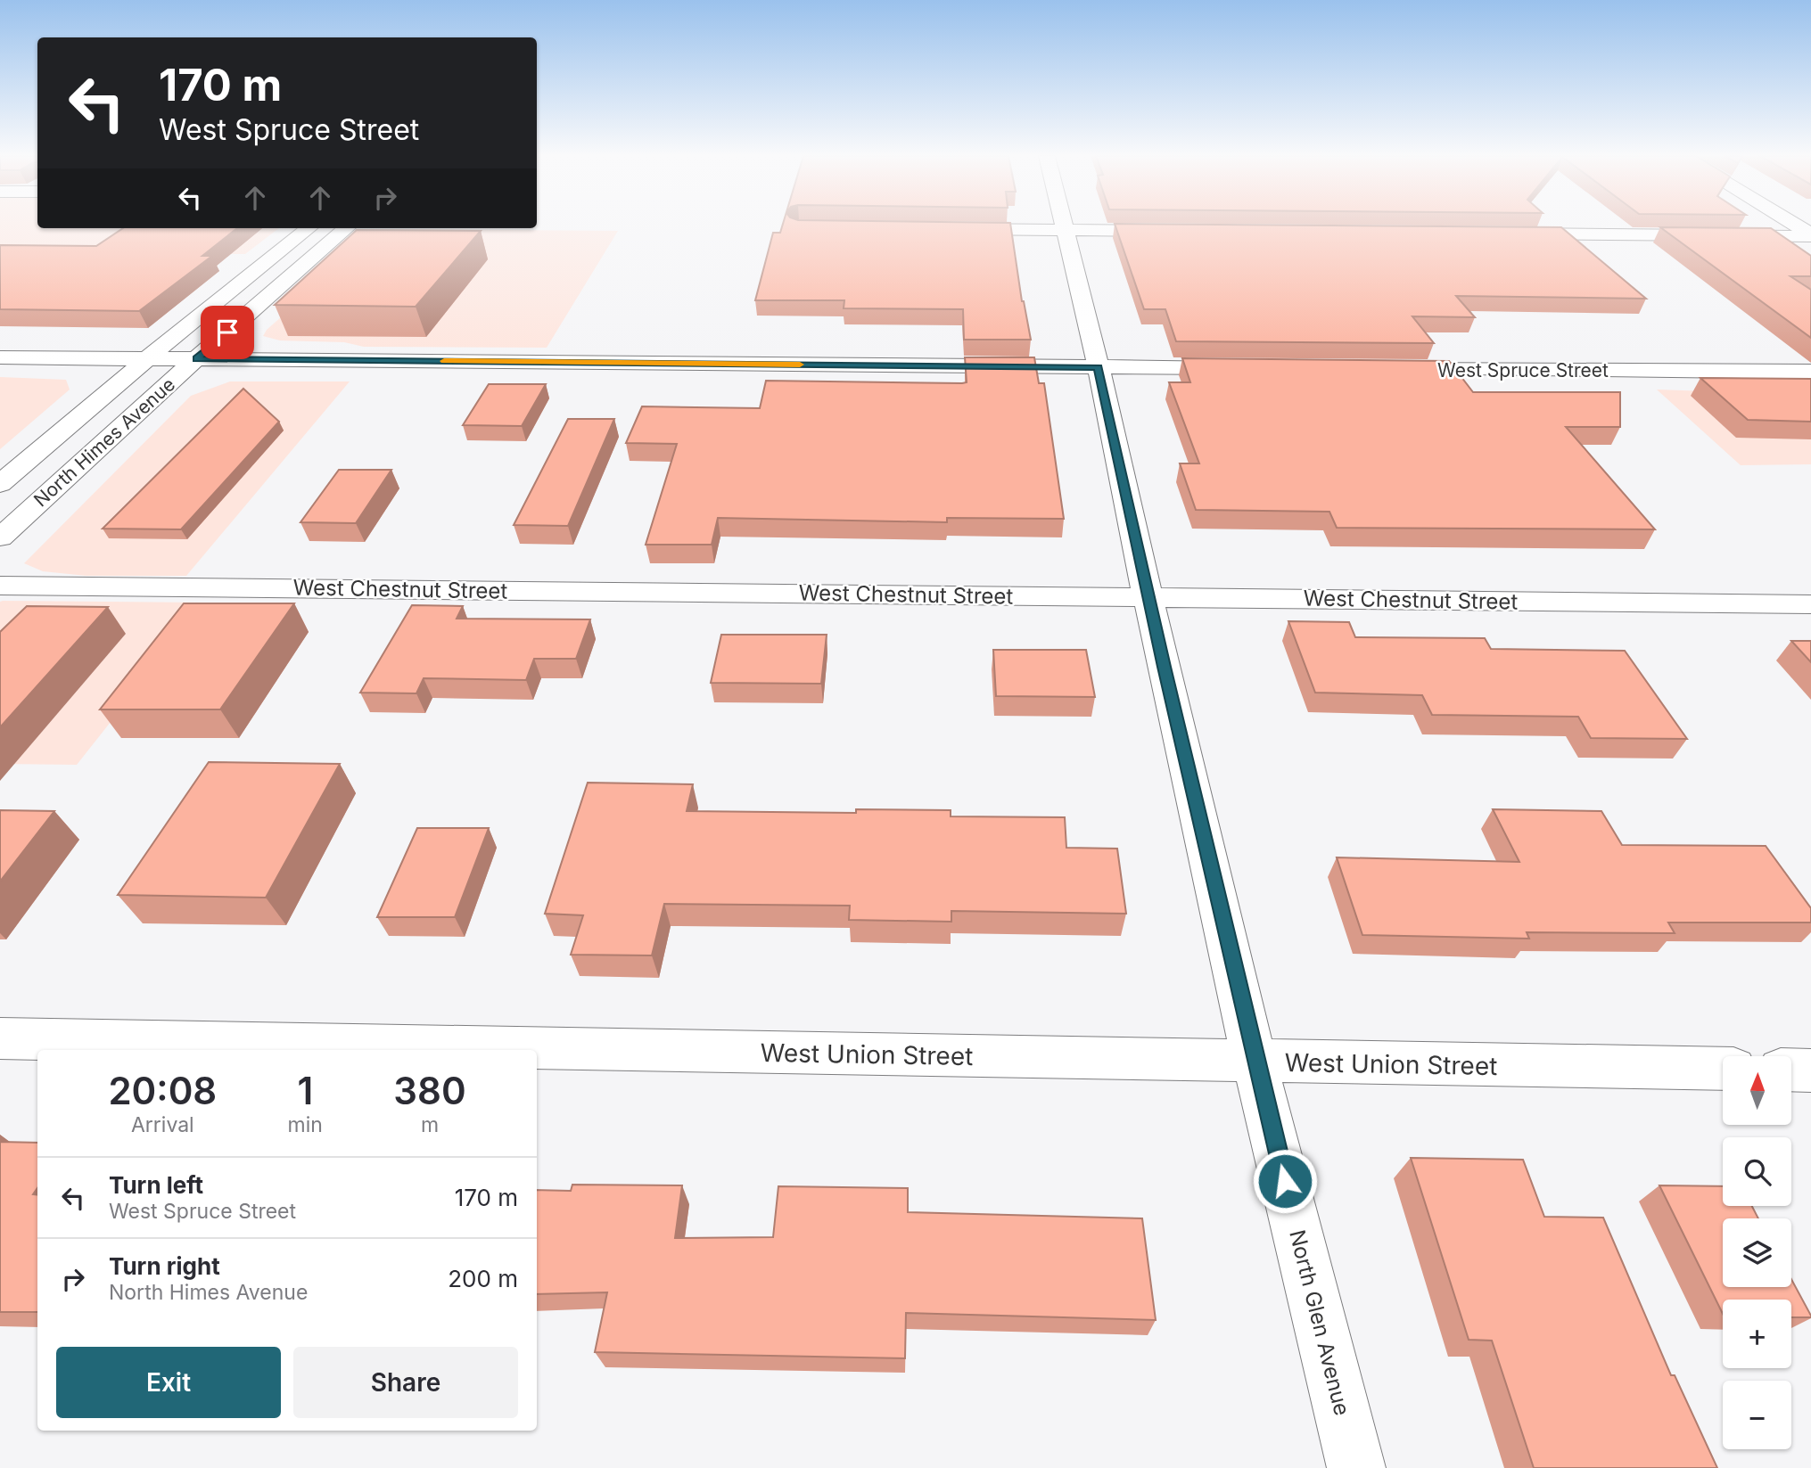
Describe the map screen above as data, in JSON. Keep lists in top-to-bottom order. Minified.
{"streets":{"street":["West Spruce Street","North Himes Avenue","West Chestnut Street","West Union Street","North Glen Avenue"]},"crossings":[["West Chestnut Street","North Glen Avenue"],["West Union Street","North Glen Avenue"]],"north":"top","page":{"turn":["170 m","West Spruce Street"],"eta":["20:08","Arrival","1","min","380","m"],"map_buttons":["+","−"],"list":[{"name":"Turn left","note":"West Spruce Street","value":"170 m"},{"name":"Turn right","note":"North Himes Avenue","value":"200 m"}],"buttons":["Exit","Share"]}}
